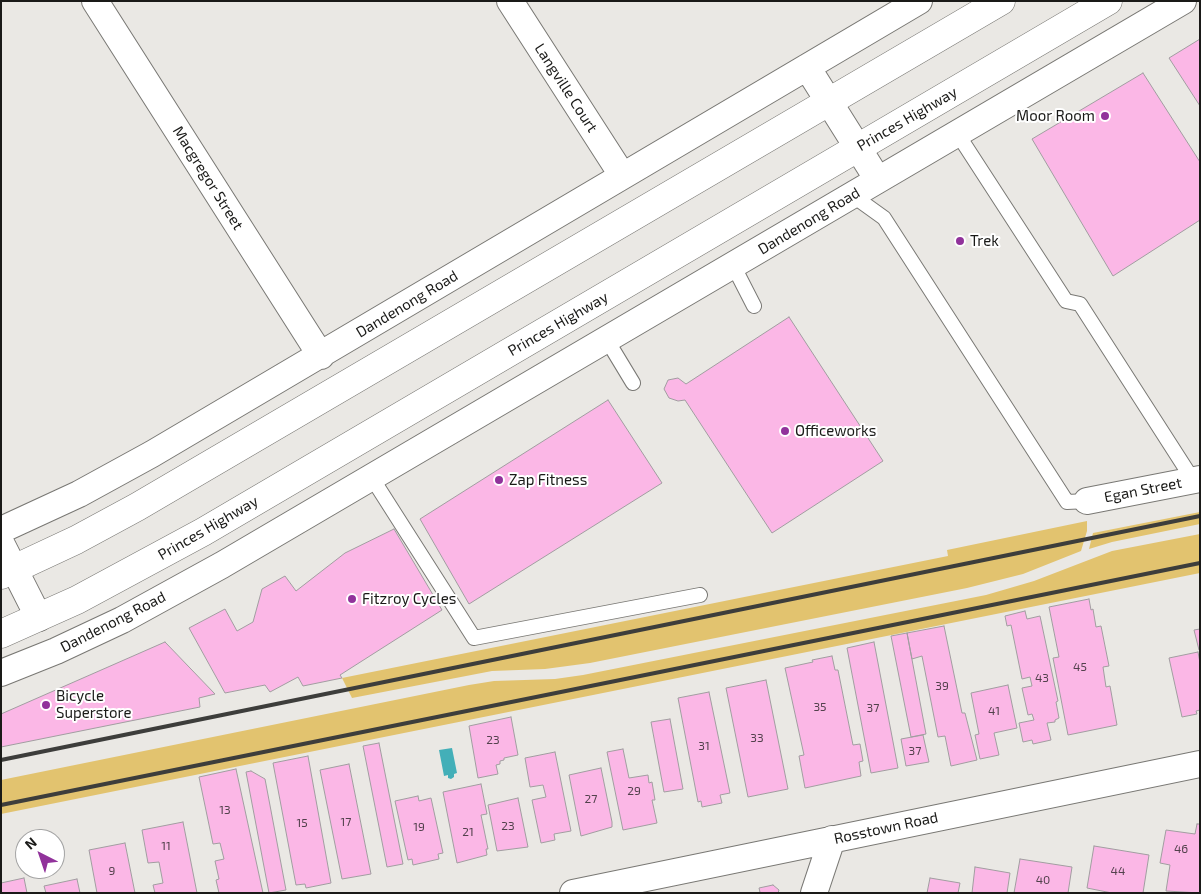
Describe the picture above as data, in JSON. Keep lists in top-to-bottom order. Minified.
{"streets":{"highway":["Princes Highway"],"street":["Langville Court","Macgregor Street","Dandenong Road","Egan Street","Rosstown Road"]},"crossings":[["Langville Court","Dandenong Road"],["Princes Highway","Dandenong Road"],["Macgregor Street","Dandenong Road"]],"places":["Moor Room","Trek","Officeworks","Zap Fitness","Fitzroy Cycles","Bicycle Superstore"],"house_numbers":["45","43","39","35","37","41","33","23","31","37","29","27","13","17","15","23","19","21","11","46","9","44","40"],"north":"top left"}
